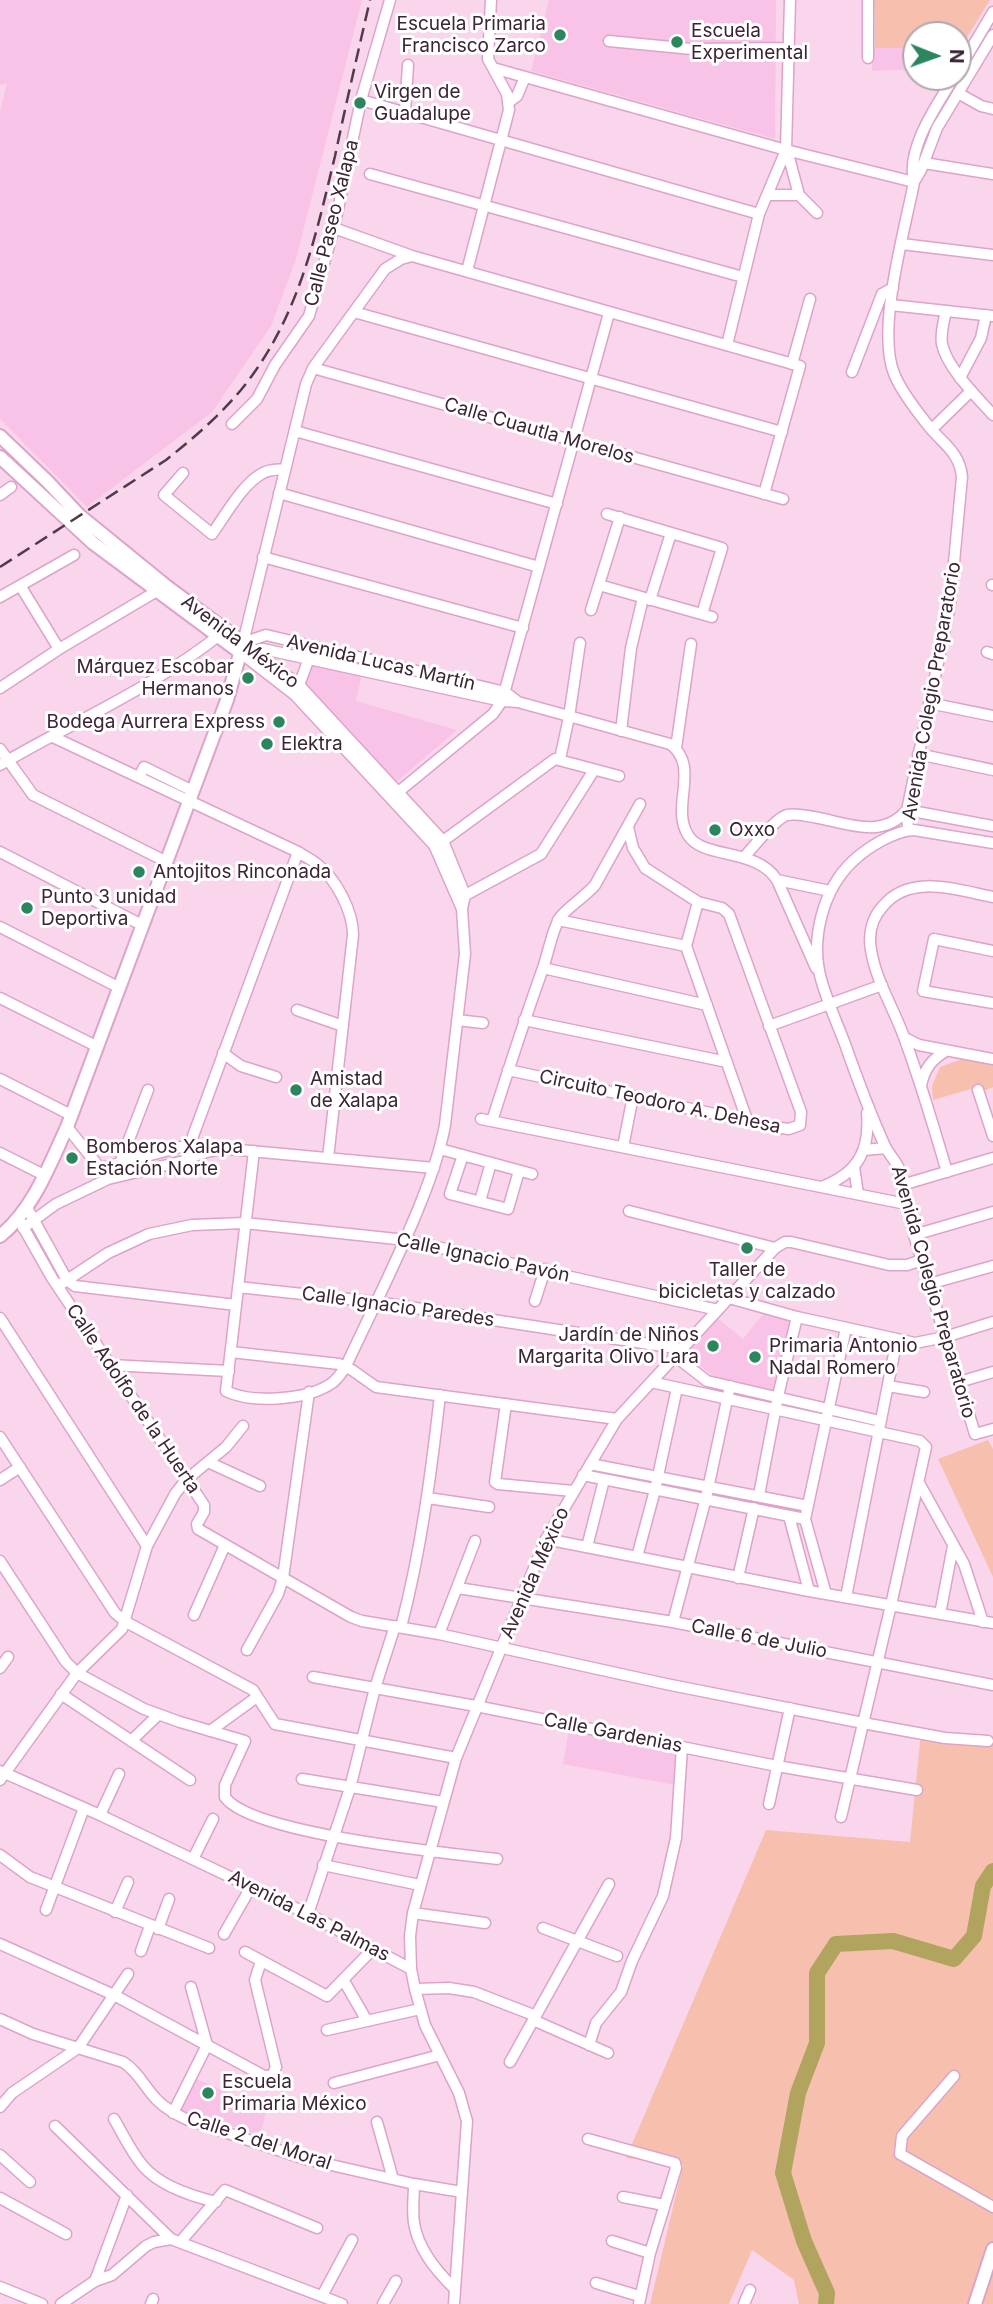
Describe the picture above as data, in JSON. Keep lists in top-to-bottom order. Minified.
{"streets":{"main road":["Avenida México"],"street":["Calle Paseo Xalapa","Calle Cuautla Morelos","Avenida Lucas Martín","Avenida Colegio Preparatorio","Circuito Teodoro A. Dehesa","Calle Ignacio Pavón","Calle Ignacio Paredes","Calle Adolfo de la Huerta","Calle 6 de Julio","Calle Gardenias","Avenida Las Palmas","Calle 2 del Moral"]},"crossings":[["Avenida México","Avenida Lucas Martín"],["Avenida México","Avenida Colegio Preparatorio"],["Avenida México","Calle Ignacio Pavón"],["Avenida México","Calle Ignacio Paredes"],["Avenida México","Calle Adolfo de la Huerta"],["Avenida México","Calle 6 de Julio"],["Avenida México","Calle Gardenias"],["Avenida México","Avenida Las Palmas"],["Calle Ignacio Pavón","Calle Adolfo de la Huerta"],["Avenida Las Palmas","Calle 2 del Moral"]],"places":["Escuela Primaria Francisco Zarco","Escuela Experimental","Virgen de Guadalupe","Márquez Escobar Hermanos","Bodega Aurrera Express","Elektra","Oxxo","Antojitos Rinconada","Punto 3 unidad Deportiva","Amistad de Xalapa","Bomberos Xalapa Estación Norte","Taller de bicicletas y calzado","Jardín de Niños Margarita Olivo Lara","Primaria Antonio Nadal Romero","Escuela Primaria México"],"north":"right"}
